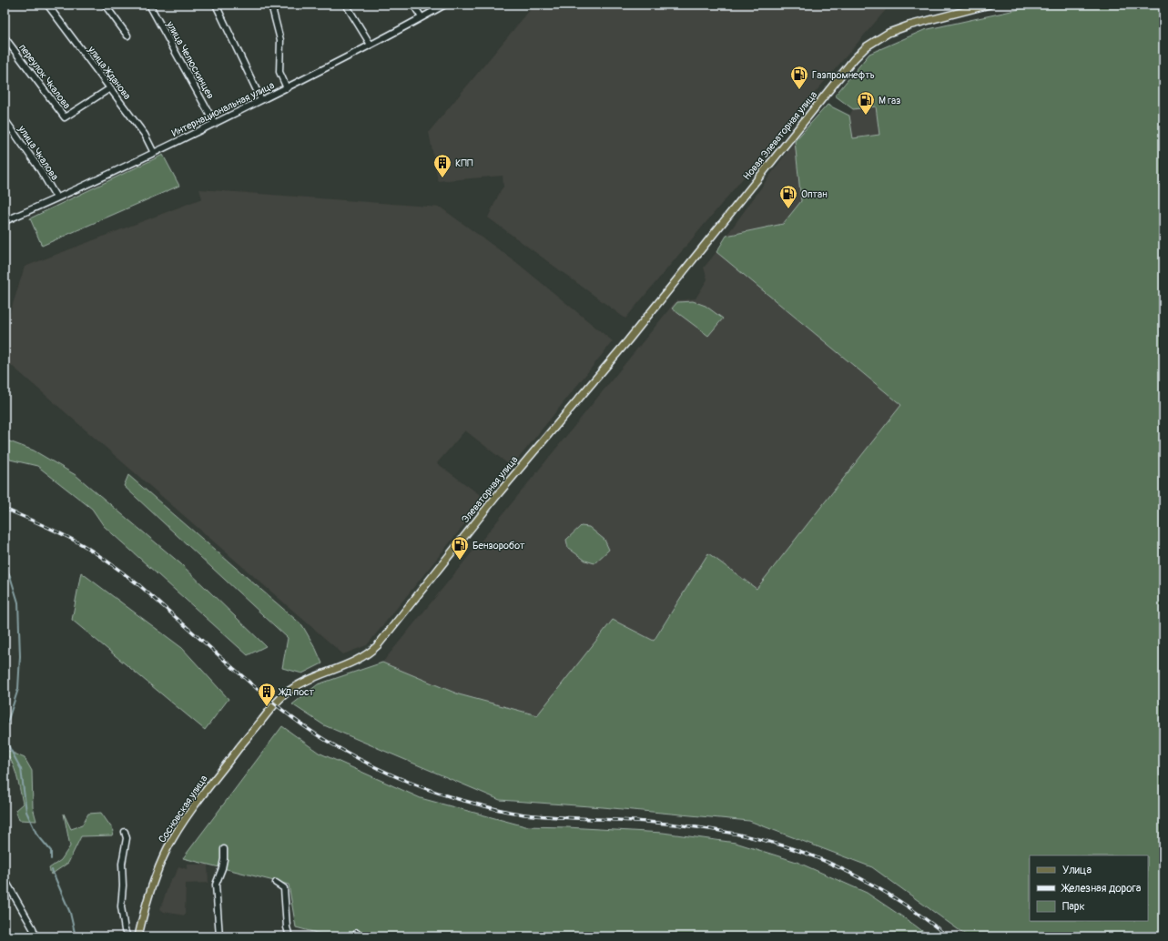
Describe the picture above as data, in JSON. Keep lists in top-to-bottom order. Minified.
{"streets":{"main road":["Новая Элеваторная улица","Элеваторная улица","Сосновская улица"],"street":["улица Челюскинцев","улица Жданова","переулок Чкалова","Интернациональная улица","улица Чкалова"]},"crossings":[["улица Челюскинцев","Интернациональная улица"],["улица Жданова","переулок Чкалова"],["улица Жданова","Интернациональная улица"],["Интернациональная улица","улица Чкалова"],["Новая Элеваторная улица","Элеваторная улица"],["Элеваторная улица","Сосновская улица"]],"places":{"fuel station":["Газпромнефть","М газ","Оптан","Бензоробот"],"building":["КПП","ЖД пост"]},"legend":["Улица","Железная дорога","Парк"]}
